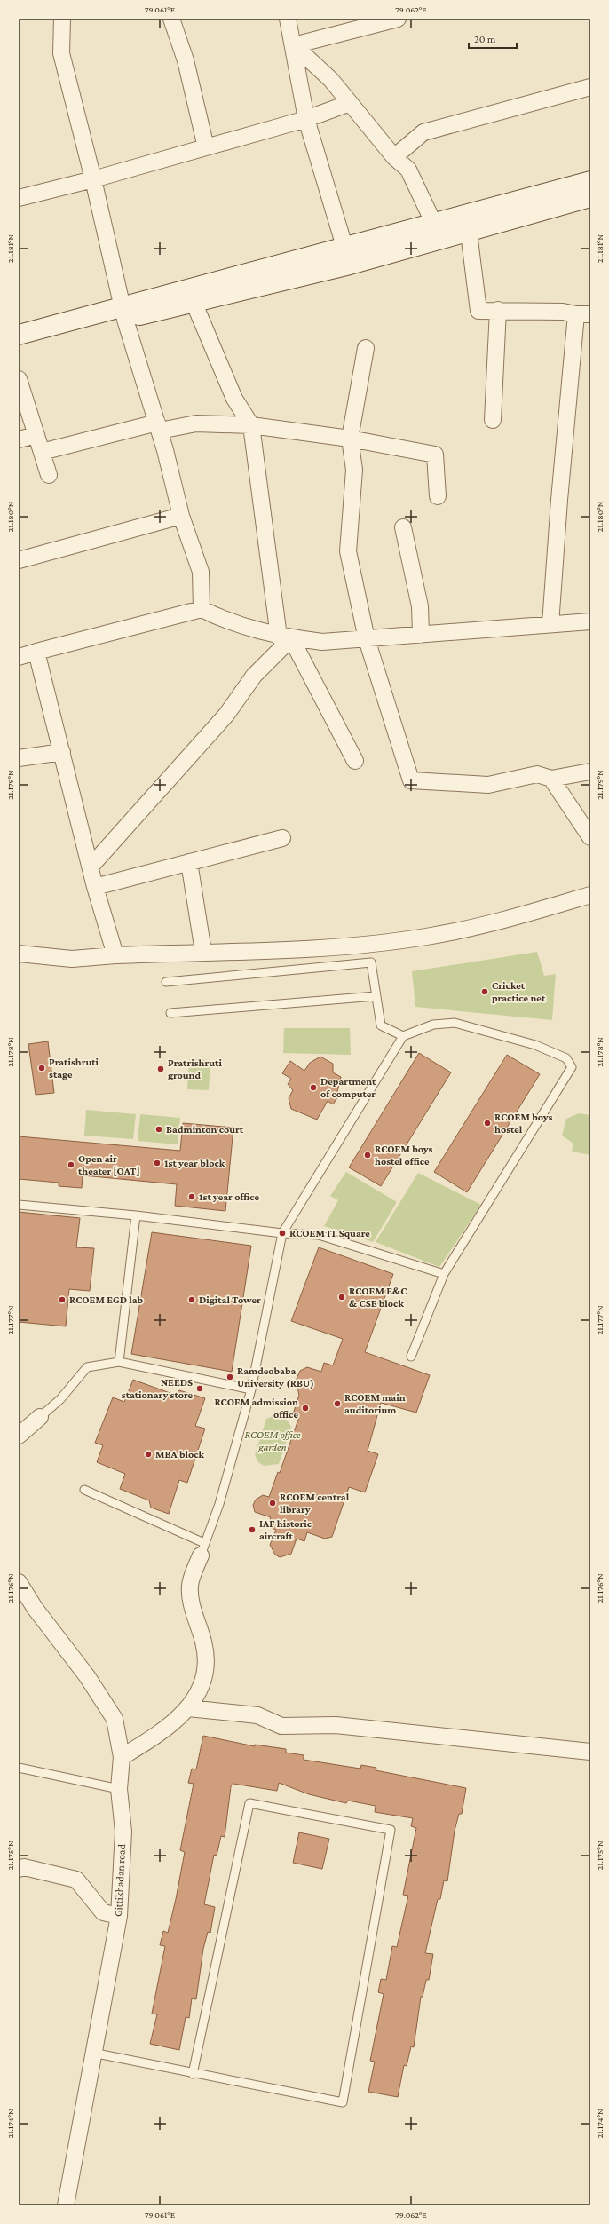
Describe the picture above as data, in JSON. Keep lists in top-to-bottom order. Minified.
{"streets":{"street":["Gittikhadan road"]},"parks":["RCOEM office garden"],"places":["Cricket practice net","Pratishruti stage","Pratrishruti ground","Department of computer","RCOEM boys hostel","Badminton court","RCOEM boys hostel office","1st year block","Open air theater [OAT]","1st year office","RCOEM IT Square","RCOEM E&C & CSE block","RCOEM EGD lab","Digital Tower","Ramdeobaba University (RBU)","NEEDS stationary store","RCOEM main auditorium","RCOEM admission office","MBA block","RCOEM central library","IAF historic aircraft"],"scale_bar":"20 m","coordinates":["79.061°E","79.062°E","21.181°N","21.180°N","21.179°N","21.178°N","21.177°N","21.176°N","21.175°N","21.174°N"]}
